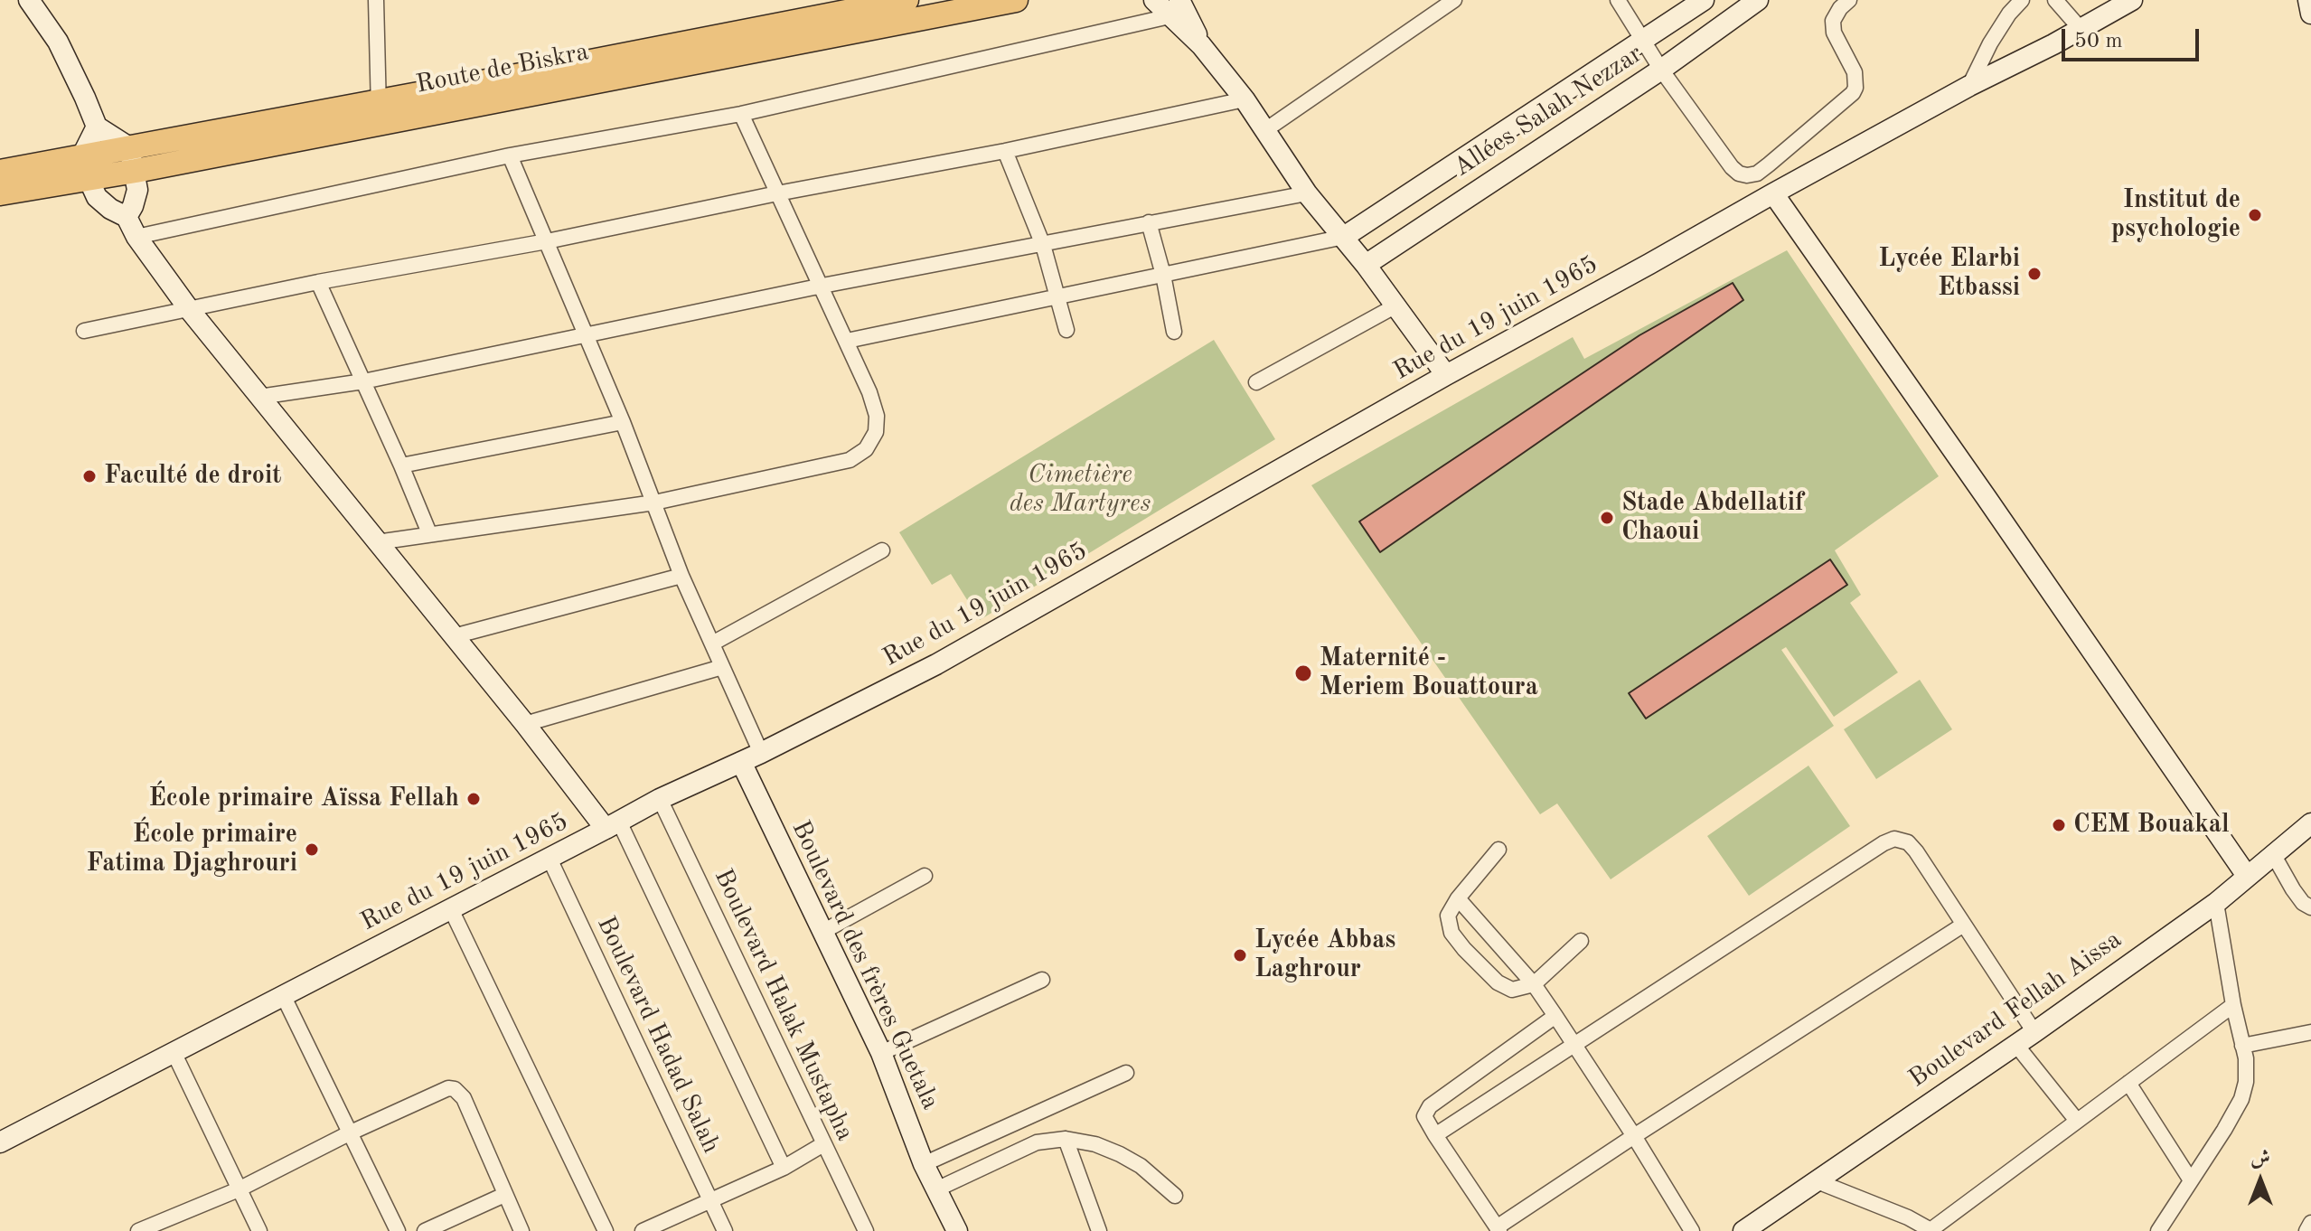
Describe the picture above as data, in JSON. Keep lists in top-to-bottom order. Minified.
{"streets":{"main road":["Route de Biskra"],"street":["Allées Salah Nezzar","Rue du 19 juin 1965","Boulevard des frères Guetala","Boulevard Halak Mustapha","Boulevard Fellah Aissa","Boulevard Hadad Salah"]},"crossings":[["Rue du 19 juin 1965","Boulevard des frères Guetala"],["Rue du 19 juin 1965","Boulevard Halak Mustapha"],["Rue du 19 juin 1965","Boulevard Hadad Salah"]],"parks":["Cimetière des Martyres"],"places":["Institut de psychologie","Lycée Elarbi Etbassi","Faculté de droit","Stade Abdellatif Chaoui","Maternité - Meriem Bouattoura","École primaire Aïssa Fellah","CEM Bouakal","École primaire Fatima Djaghrouri","Lycée Abbas Laghrour"],"scale_bar":"50 m","north":"top"}
